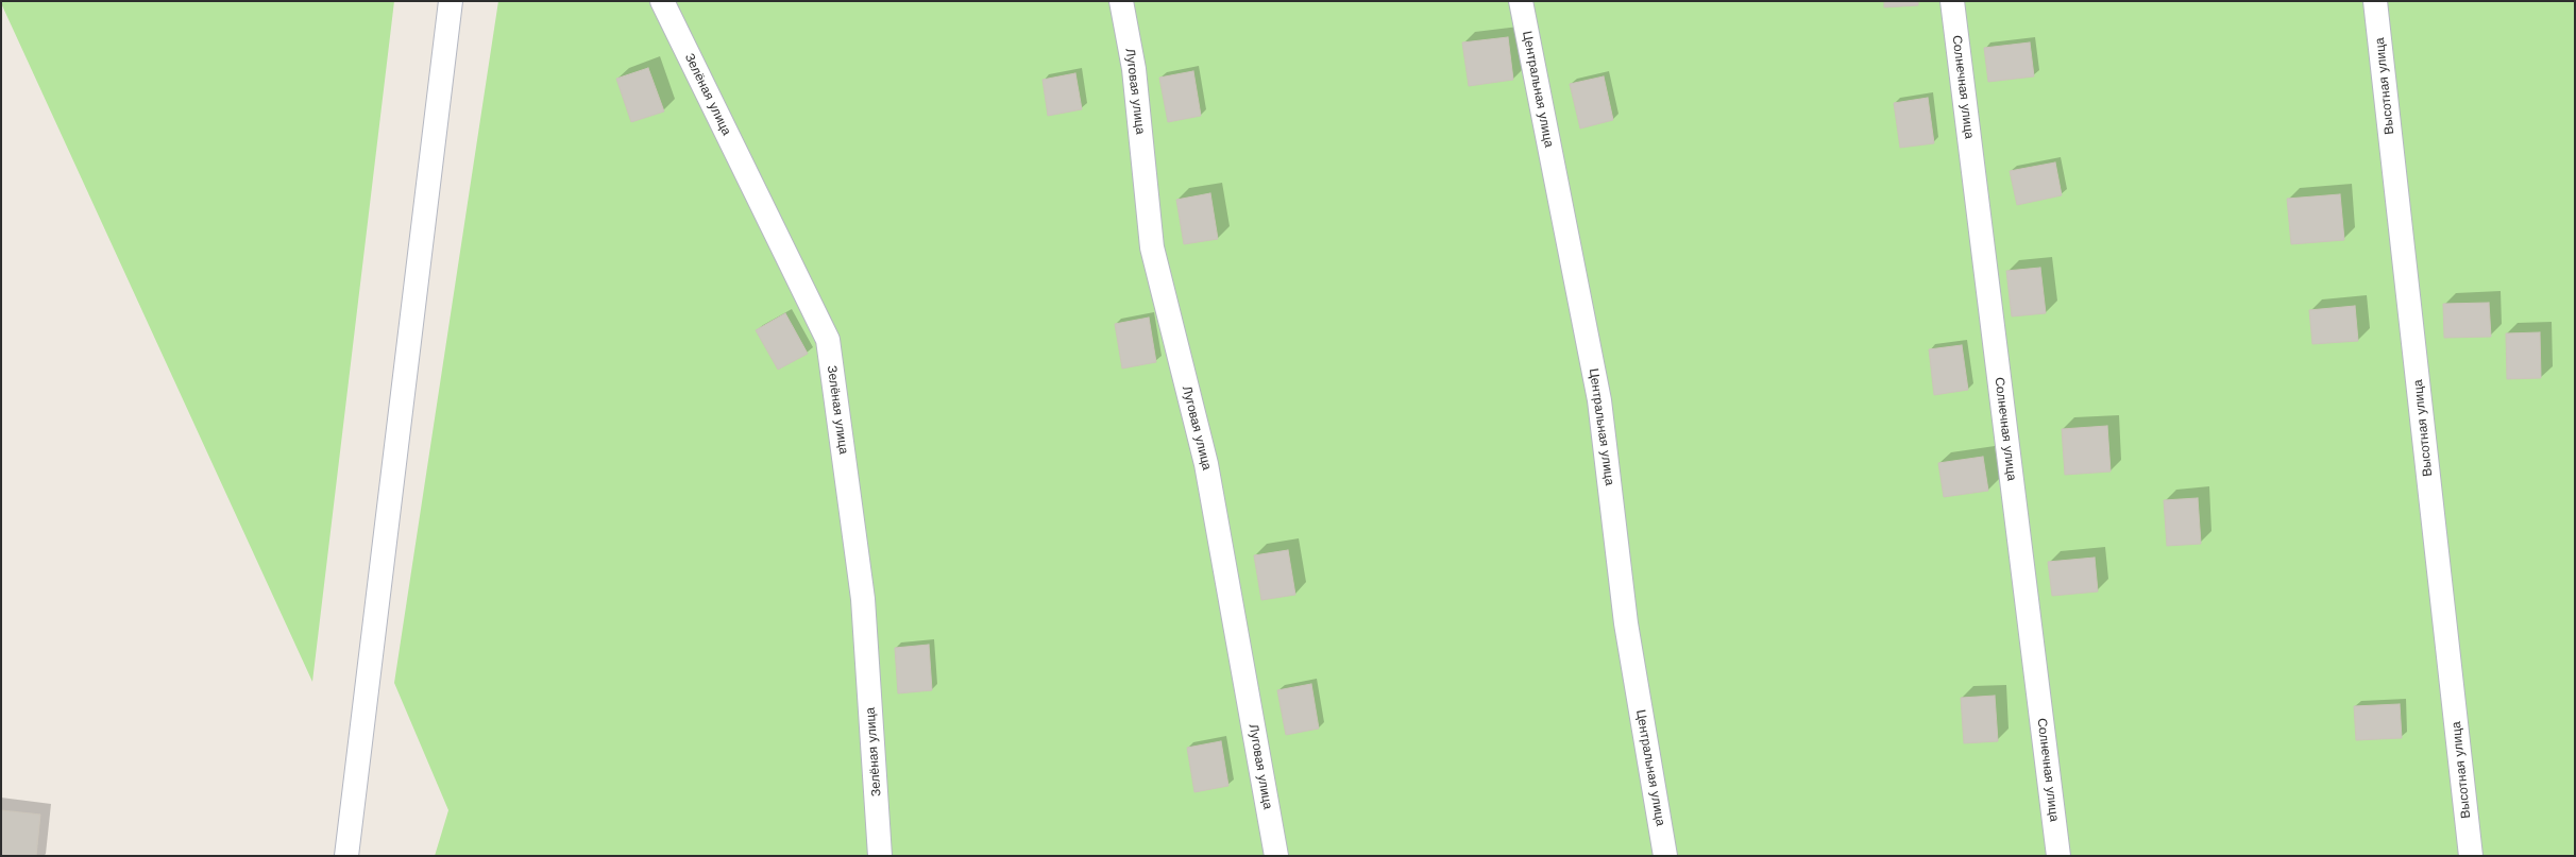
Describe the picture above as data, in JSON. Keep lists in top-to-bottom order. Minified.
{"streets":{"street":["Высотная улица","Солнечная улица","Центральная улица","Луговая улица","Зелёная улица"]}}
